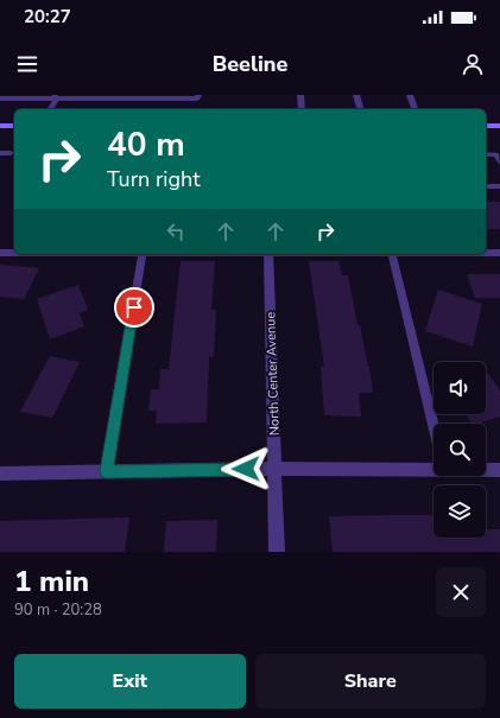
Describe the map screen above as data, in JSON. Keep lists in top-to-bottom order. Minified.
{"streets":{"street":["North Center Avenue"]},"page":{"status":"20:27","header":"Beeline","turn":["40 m","Turn right"],"heading":["1 min","90 m · 20:28"],"buttons":["Exit","Share"]}}
